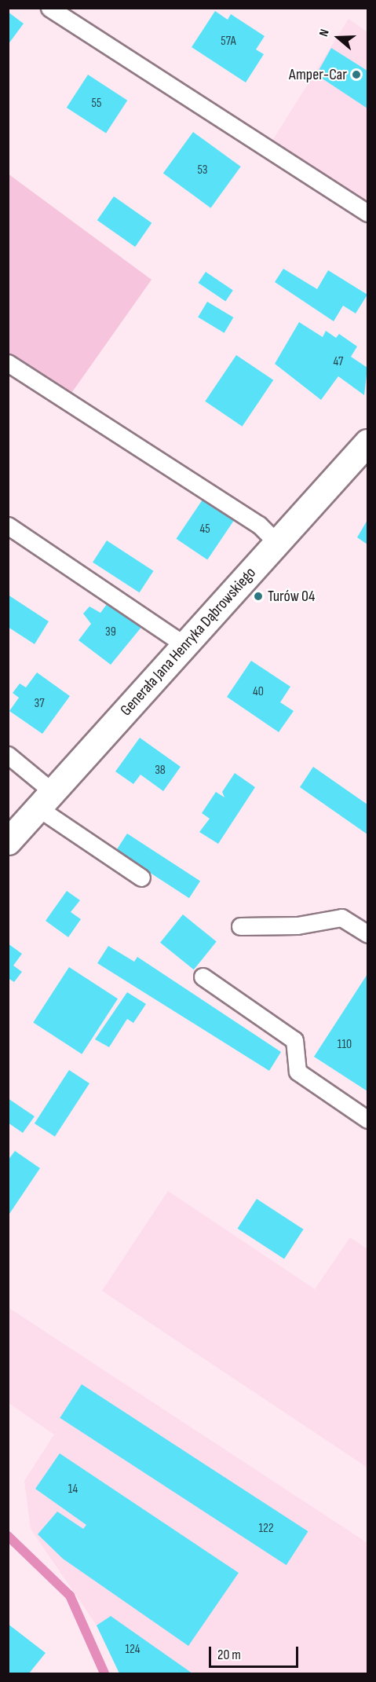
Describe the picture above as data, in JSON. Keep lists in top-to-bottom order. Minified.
{"streets":{"street":["Generała Jana Henryka Dąbrowskiego"]},"places":["Amper-Car","Turów 04"],"house_numbers":["57A","55","53","47","45","39","40","37","38","110","14","122","124"],"scale_bar":"20 m","north":"left"}
